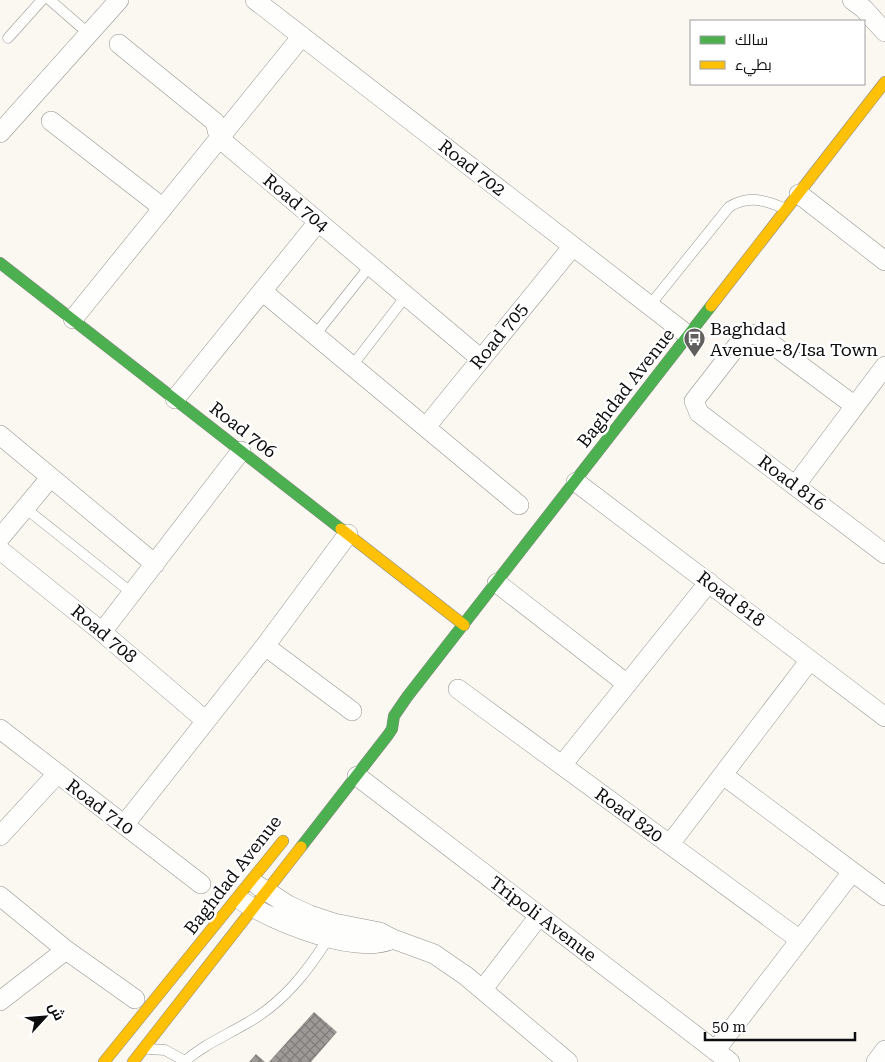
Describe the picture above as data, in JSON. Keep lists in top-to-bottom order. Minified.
{"streets":{"street":["Road 702","Road 704","Road 705","Baghdad Avenue","Road 706","Road 816","Road 818","Road 708","Road 710","Road 820","Tripoli Avenue"]},"crossings":[["Road 702","Road 705"],["Road 702","Baghdad Avenue"],["Road 704","Road 705"],["Baghdad Avenue","Road 706"],["Baghdad Avenue","Road 818"],["Baghdad Avenue","Tripoli Avenue"]],"places":{"bus stop":["Baghdad Avenue-8/Isa Town"]},"legend":["سالك","بطيء"],"scale_bar":"50 m","north":"top right"}
